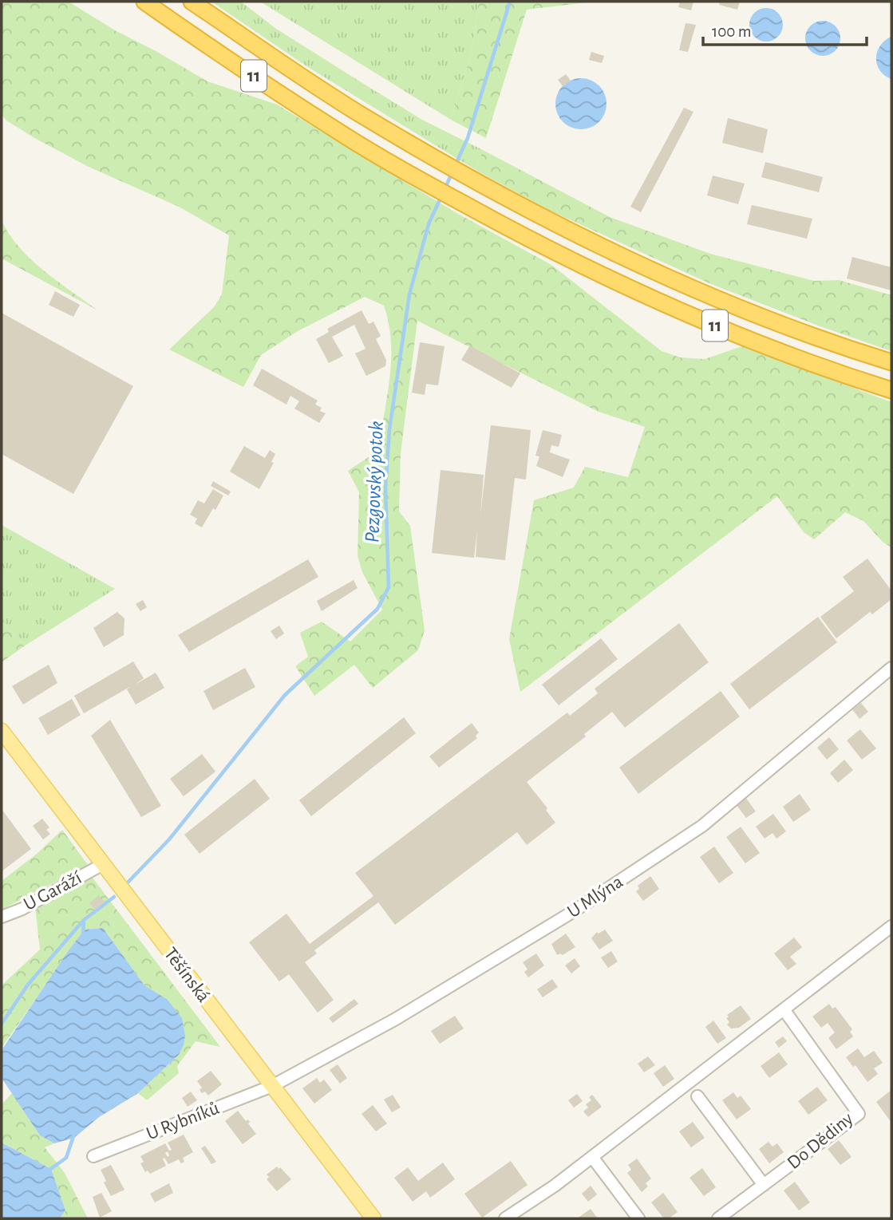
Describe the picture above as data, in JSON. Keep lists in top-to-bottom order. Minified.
{"streets":{"highway":["11"],"main road":["Těšínská"],"street":["U Garáží","U Mlýna","U Rybníků","Do Dědiny"]},"crossings":[["U Garáží","Těšínská"],["U Mlýna","Těšínská"],["U Mlýna","U Rybníků"],["Těšínská","U Rybníků"]],"water":["Pezgovský potok"],"scale_bar":"100 m"}
